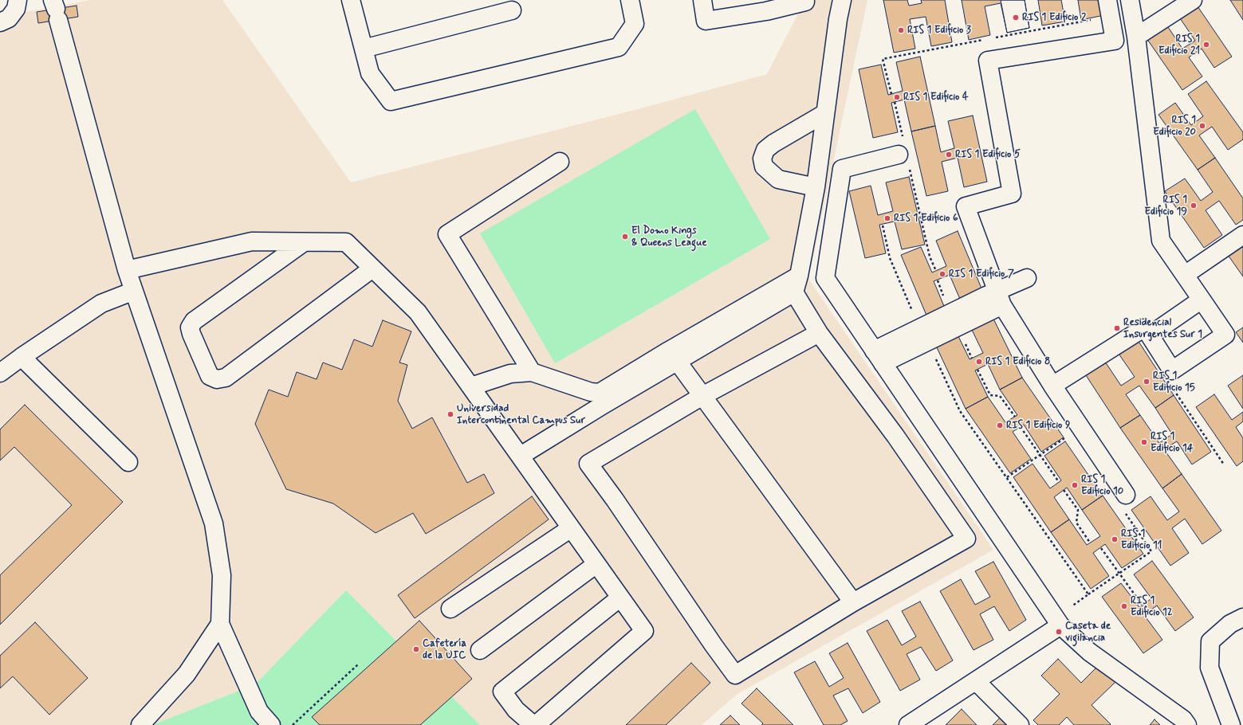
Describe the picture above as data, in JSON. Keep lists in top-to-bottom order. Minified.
{"places":["RIS 1 Edificio 2","RIS 1 Edificio 3","RIS 1 Edificio 21","RIS 1 Edificio 4","RIS 1 Edificio 20","RIS 1 Edificio 5","RIS 1 Edificio 19","RIS 1 Edificio 6","El Domo Kings & Queens League","RIS 1 Edificio 7","Residencial Insurgentes Sur 1","RIS 1 Edificio 8","RIS 1 Edificio 15","Universidad Intercontinental Campus Sur","RIS 1 Edificio 9","RIS 1 Edificio 14","RIS 1 Edificio 10","RIS 1 Edificio 11","RIS 1 Edificio 12","Caseta de vigilancia","Cafetería de la UIC"]}
